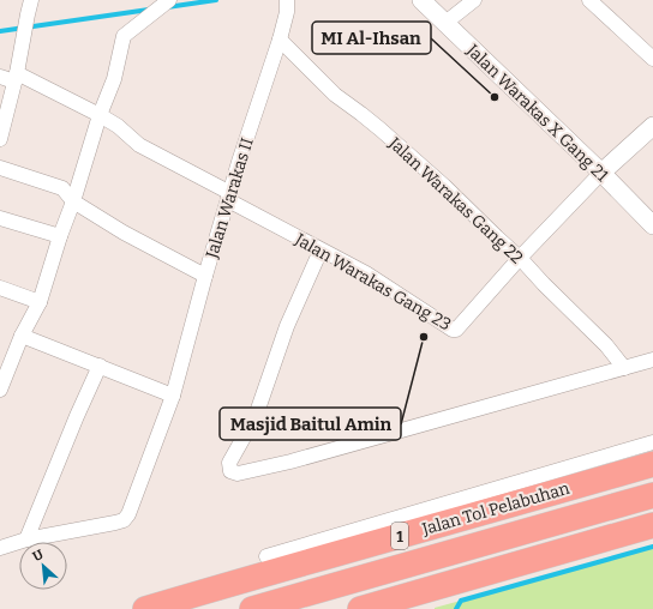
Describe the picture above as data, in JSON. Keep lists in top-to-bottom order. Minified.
{"streets":{"highway":["Jalan Tol Pelabuhan","1"],"street":["Jalan Warakas X Gang 21","Jalan Warakas II","Jalan Warakas Gang 22","Jalan Warakas Gang 23"]},"crossings":[["Jalan Warakas X Gang 21","Jalan Warakas Gang 23"],["Jalan Warakas II","Jalan Warakas Gang 22"],["Jalan Warakas II","Jalan Warakas Gang 23"],["Jalan Warakas Gang 22","Jalan Warakas Gang 23"]],"places":["MI Al-Ihsan","Masjid Baitul Amin"],"north":"top left"}
